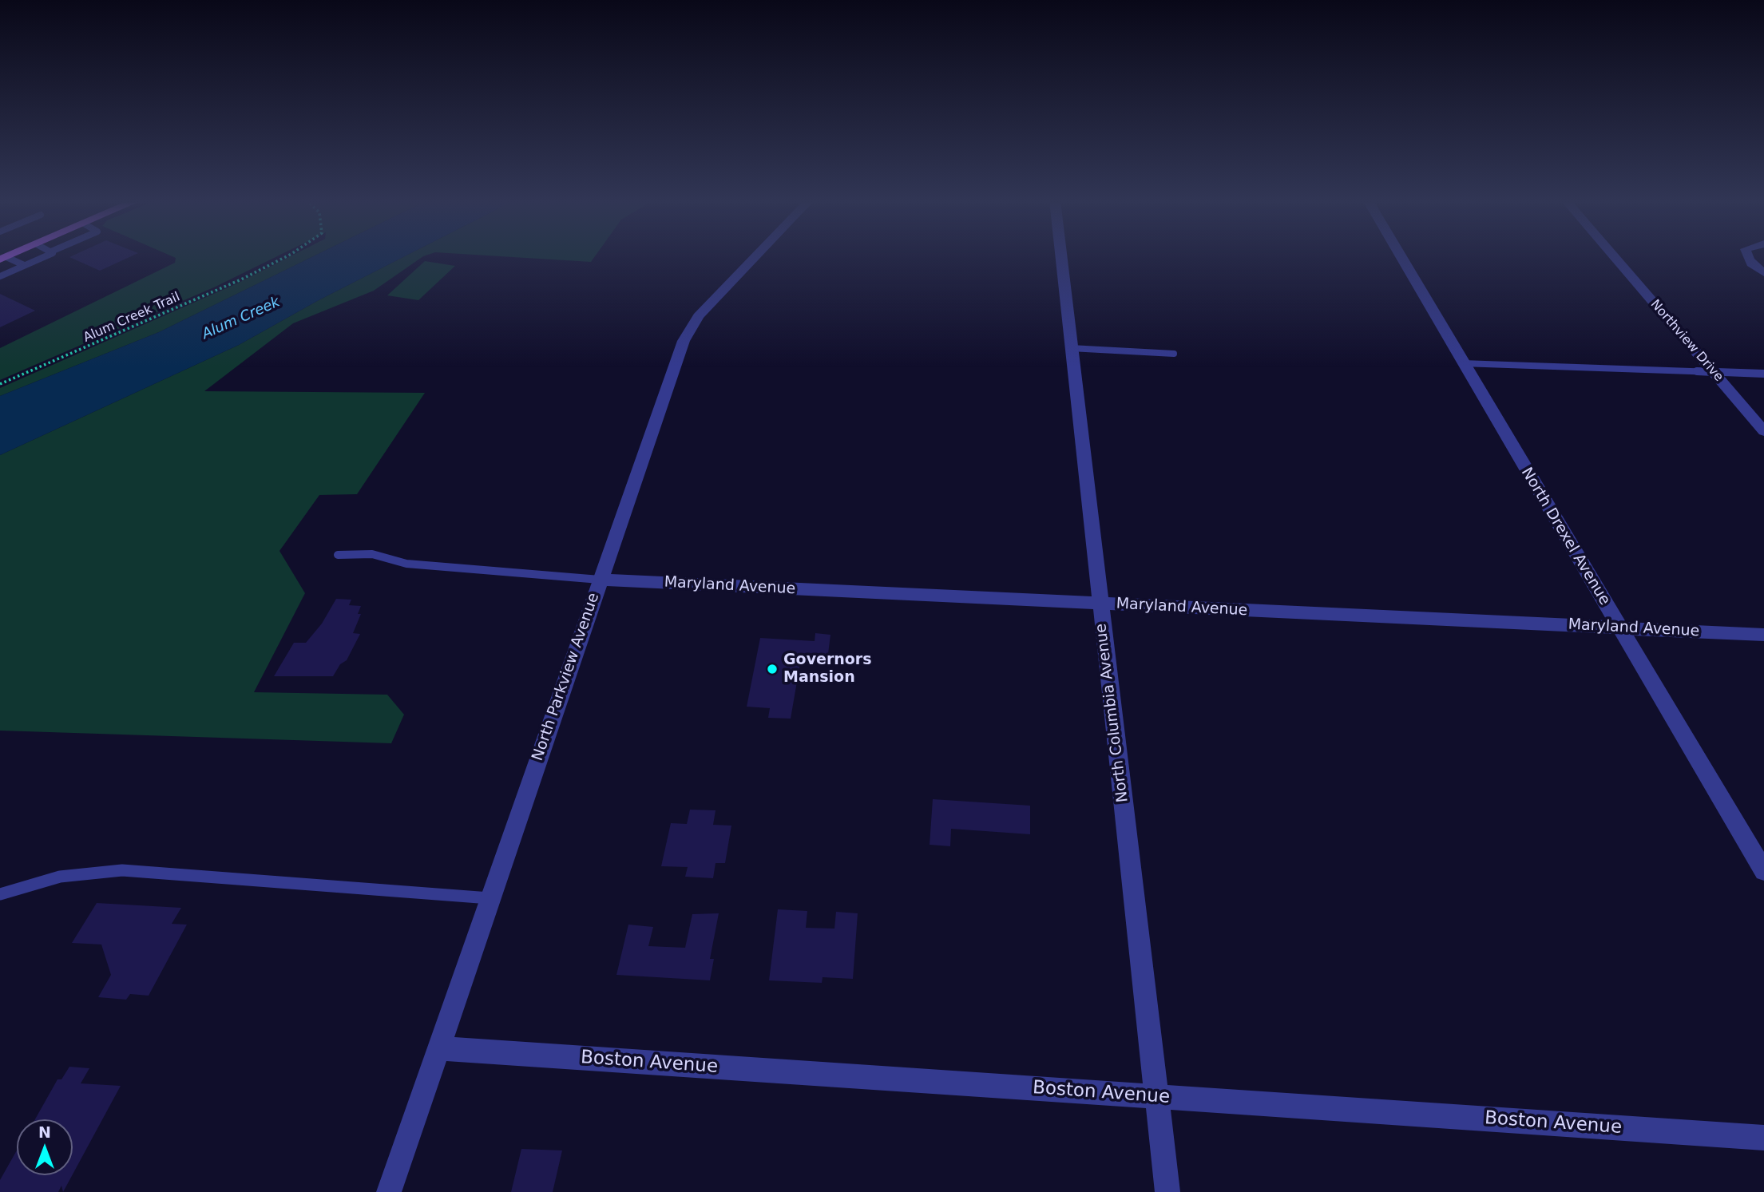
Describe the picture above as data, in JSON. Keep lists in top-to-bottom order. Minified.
{"streets":{"street":["Northview Drive","North Drexel Avenue","Maryland Avenue","North Parkview Avenue","North Columbia Avenue","Boston Avenue"],"path":["Alum Creek Trail"]},"crossings":[["North Drexel Avenue","Maryland Avenue"],["Maryland Avenue","North Parkview Avenue"],["Maryland Avenue","North Columbia Avenue"],["North Parkview Avenue","Boston Avenue"],["North Columbia Avenue","Boston Avenue"]],"water":["Alum Creek"],"places":["Governors Mansion"],"north":"top"}
